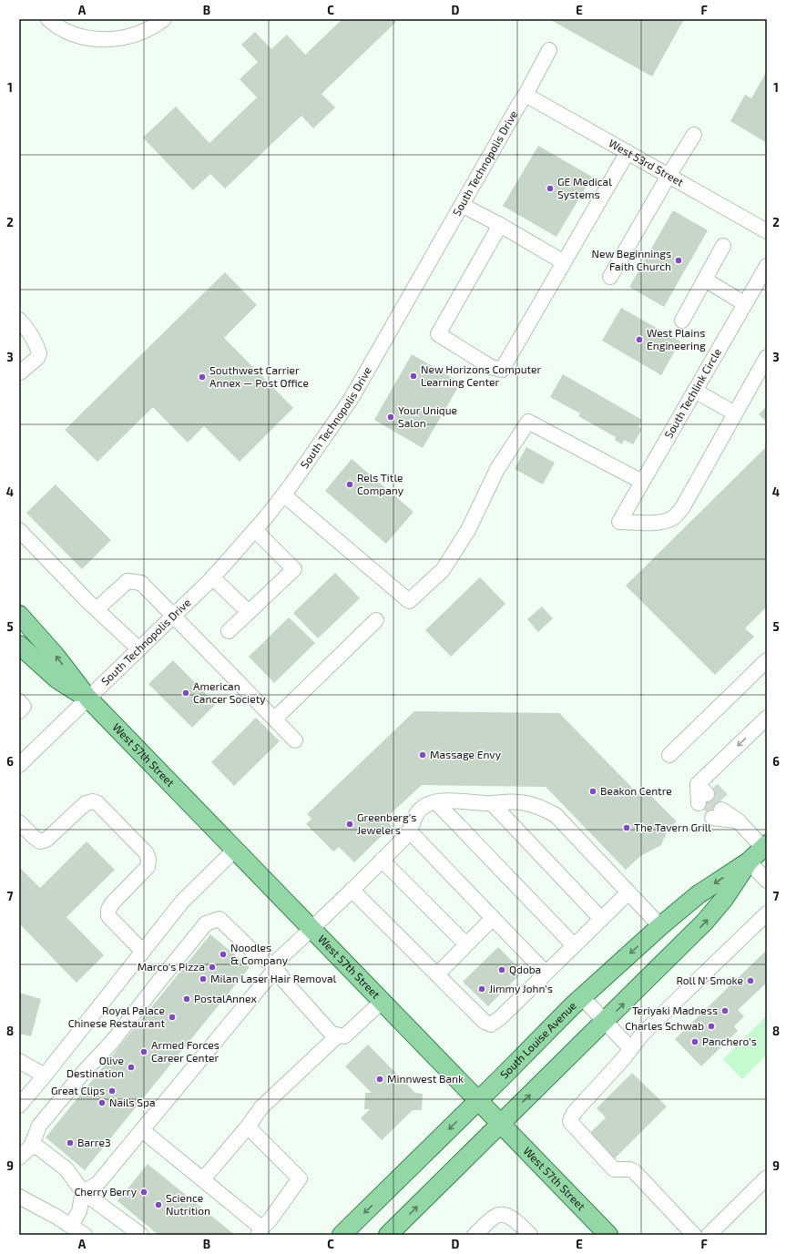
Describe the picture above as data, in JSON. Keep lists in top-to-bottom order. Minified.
{"streets":{"main road":["West 57th Street","South Louise Avenue"],"street":["West 53rd Street","South Technopolis Drive","South Techlink Circle"]},"crossings":[["West 53rd Street","South Technopolis Drive"],["South Technopolis Drive","West 57th Street"],["West 57th Street","South Louise Avenue"]],"places":["GE Medical Systems","New Beginnings Faith Church","West Plains Engineering","New Horizons Computer Learning Center","Southwest Carrier Annex — Post Office","Your Unique Salon","Rels Title Company","American Cancer Society","Massage Envy","Beakon Centre","Greenberg's Jewelers","The Tavern Grill","Noodles & Company","Marco's Pizza","Qdoba","Milan Laser Hair Removal","Roll N' Smoke","Jimmy John's","PostalAnnex","Teriyaki Madness","Royal Palace Chinese Restaurant","Charles Schwab","Panchero's","Armed Forces Career Center","Olive Destination","Minnwest Bank","Great Clips","Nails Spa","Barre3","Cherry Berry","Science Nutrition"],"grid":{"columns":["A","B","C","D","E","F"],"rows":["1","2","3","4","5","6","7","8","9"]}}
